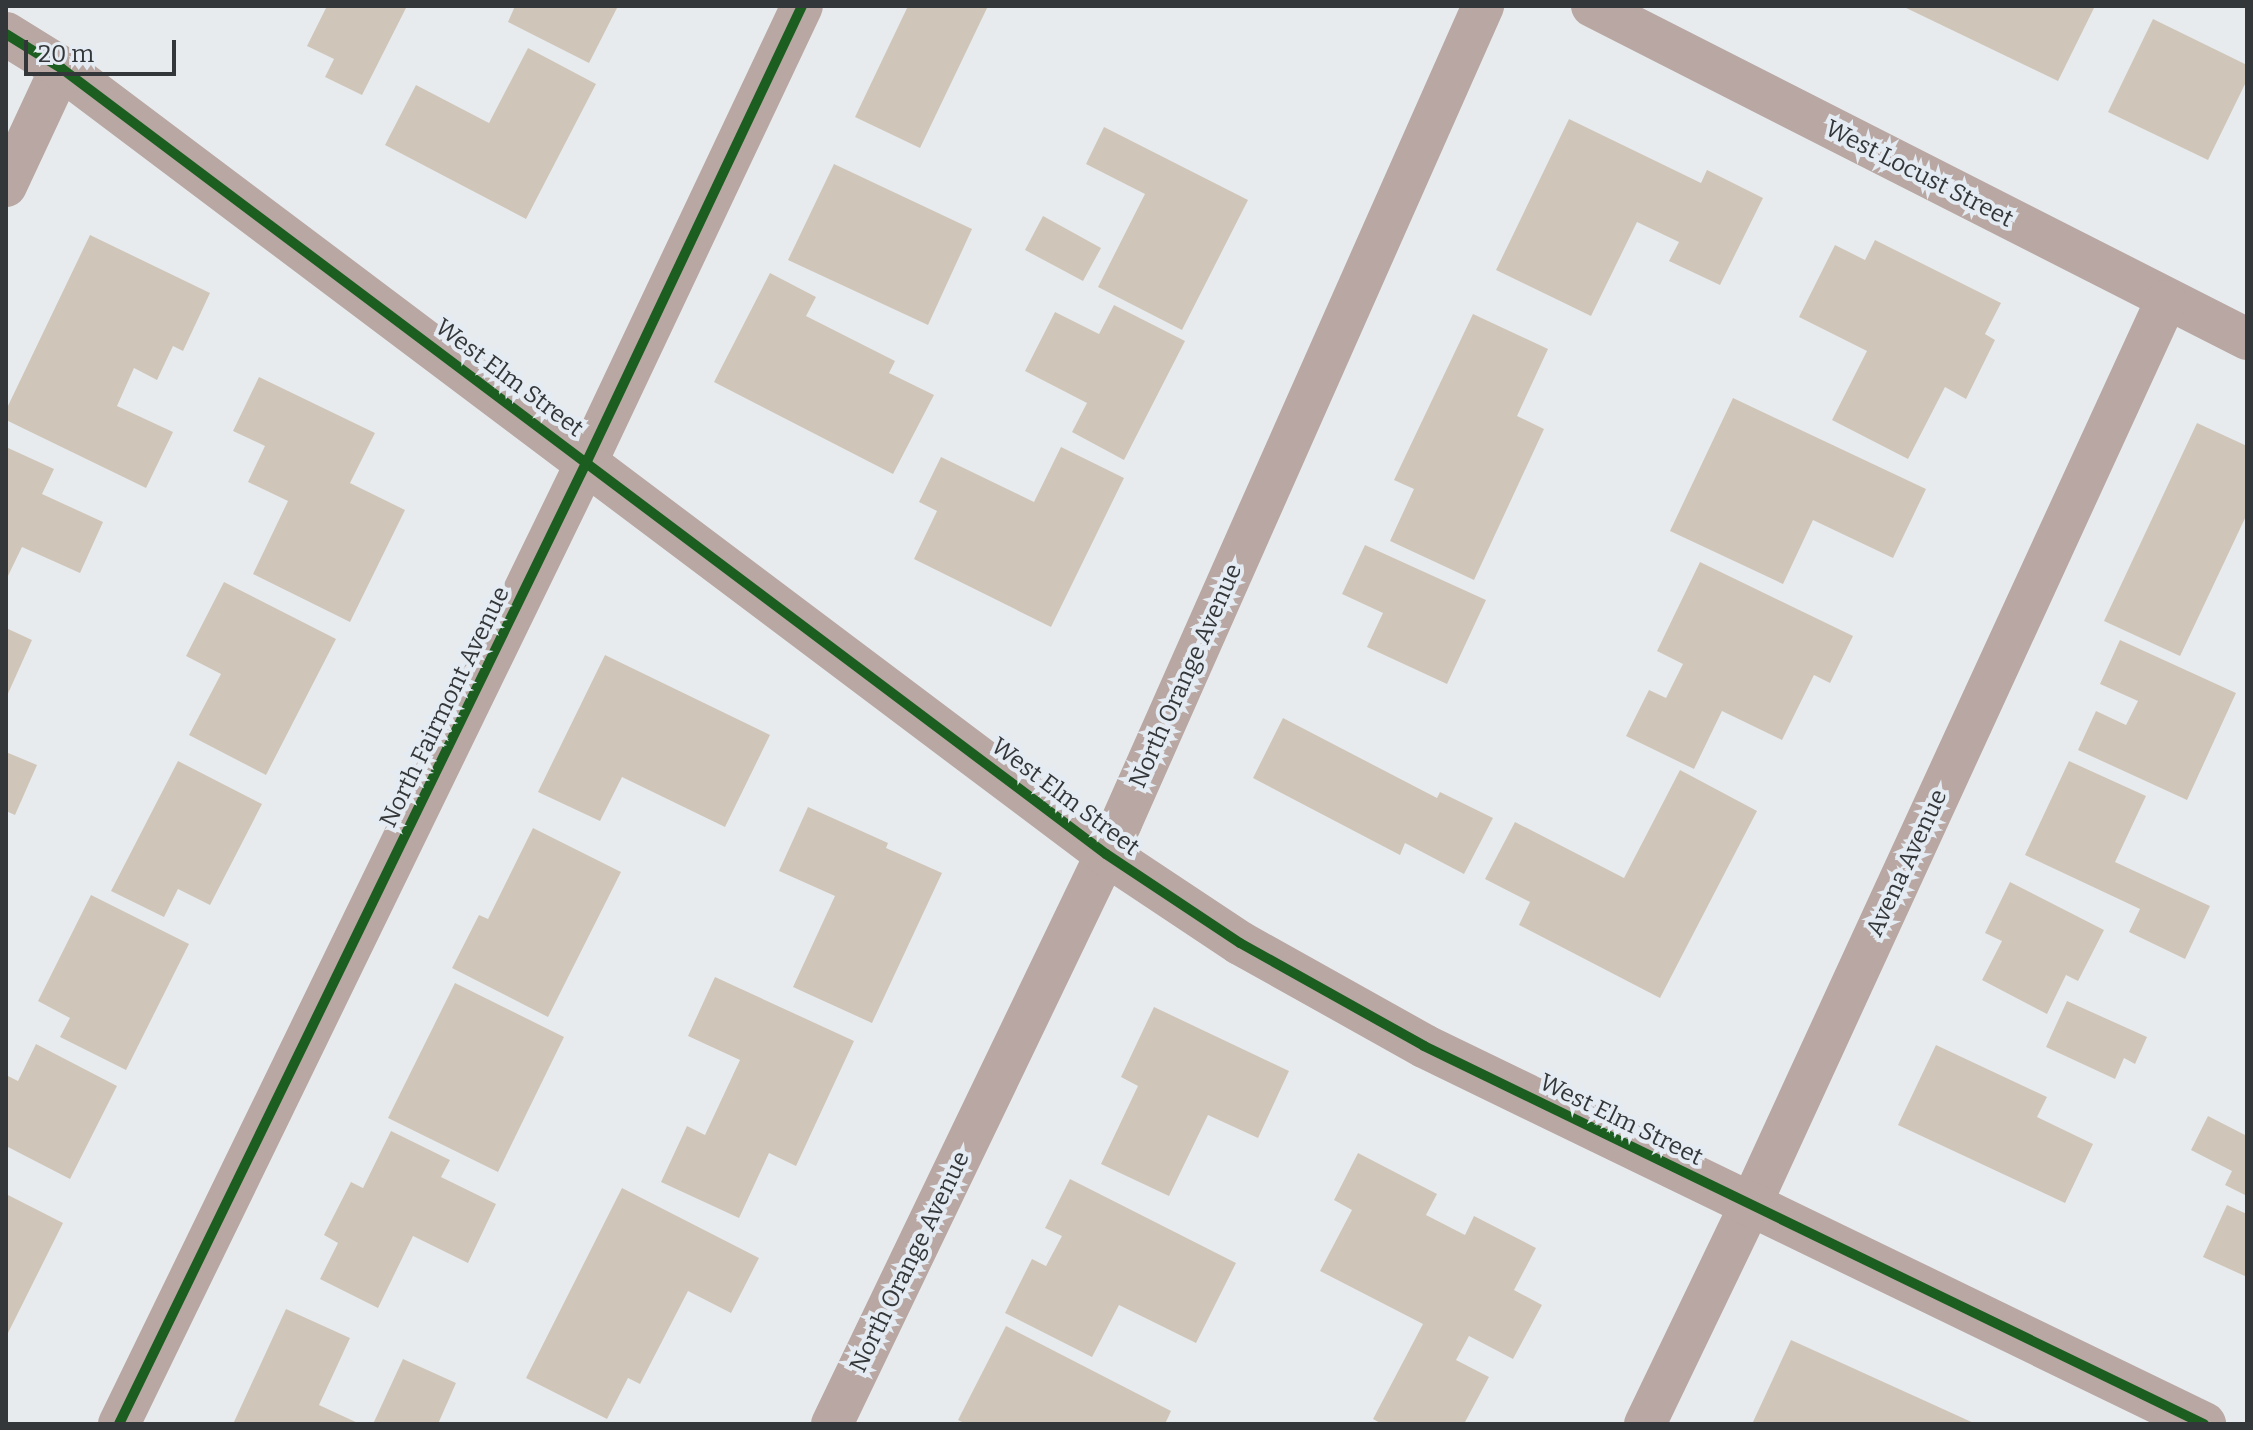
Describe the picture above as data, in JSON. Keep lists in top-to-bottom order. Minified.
{"streets":{"street":["West Locust Street","West Elm Street","North Orange Avenue","North Fairmont Avenue","Avena Avenue"]},"crossings":[["West Locust Street","Avena Avenue"],["West Elm Street","North Orange Avenue"],["West Elm Street","North Fairmont Avenue"],["West Elm Street","Avena Avenue"]],"scale_bar":"20 m"}
